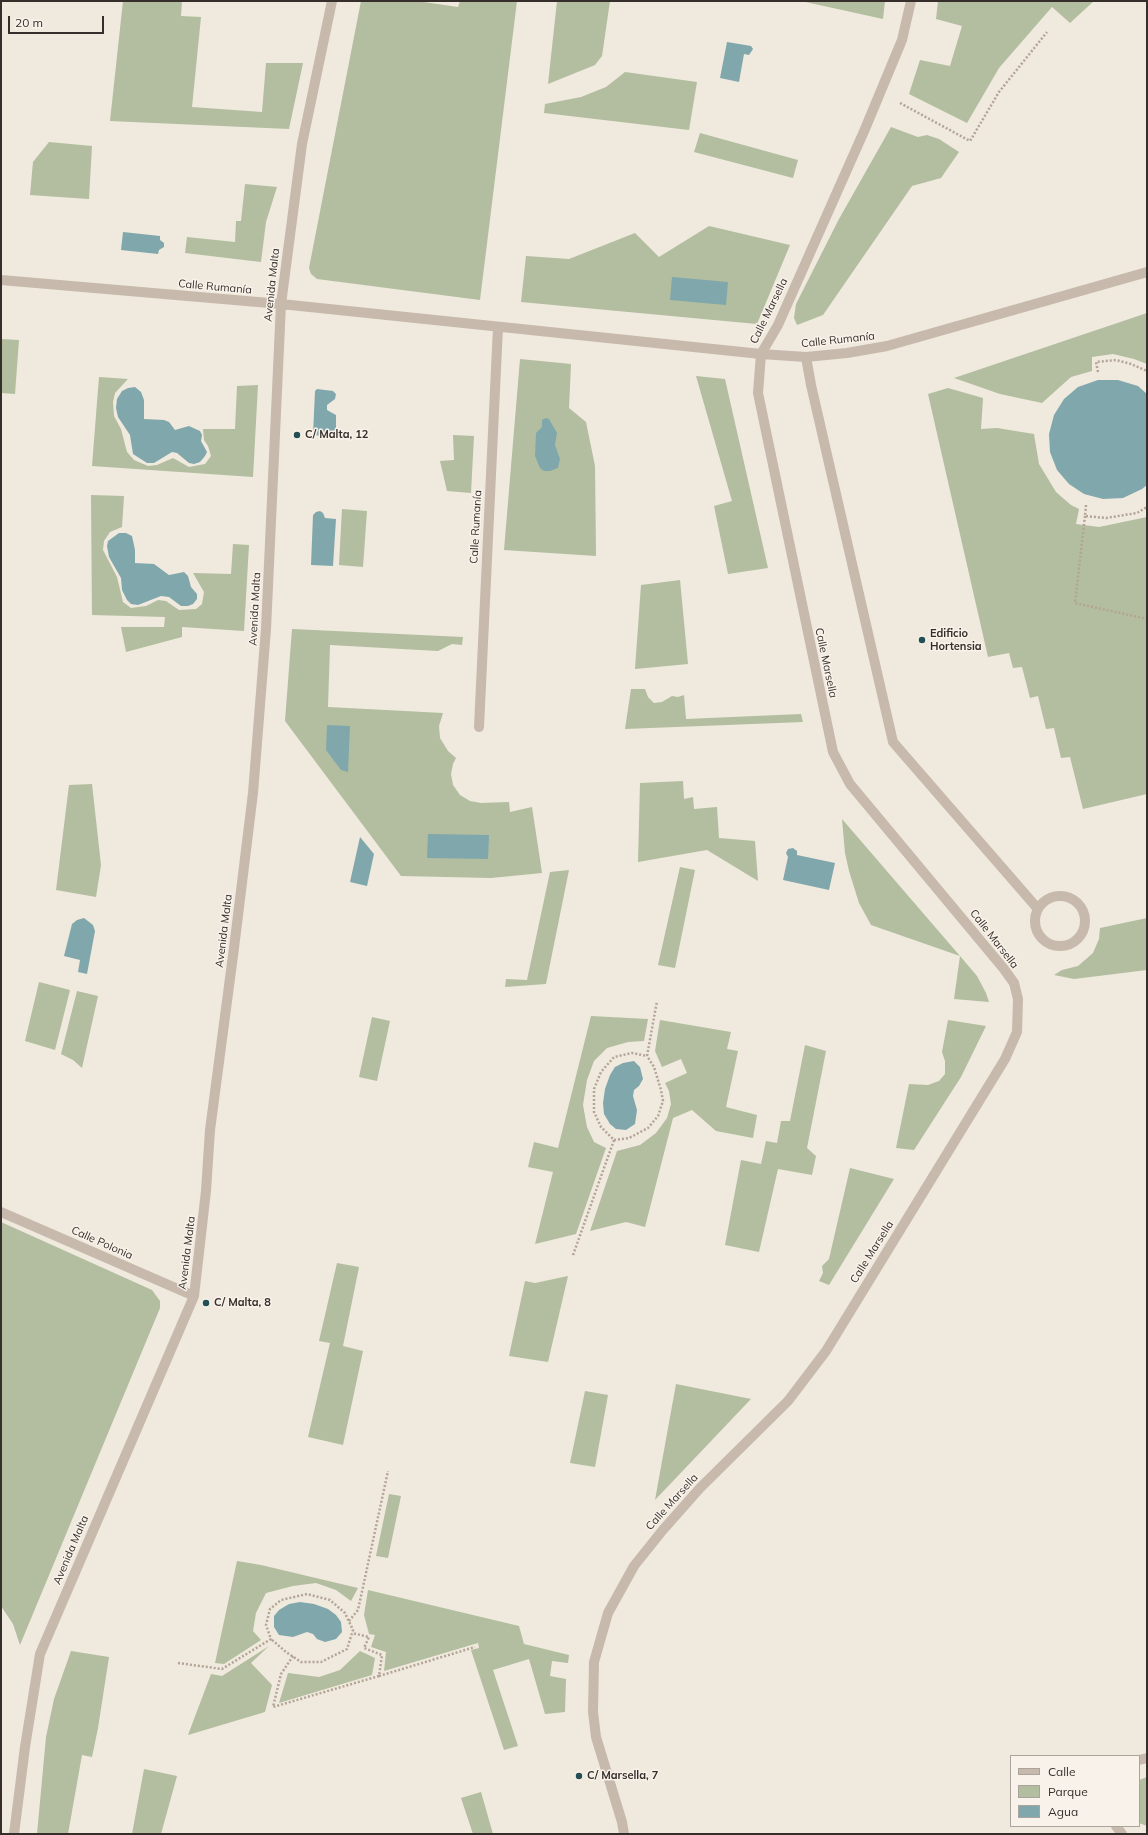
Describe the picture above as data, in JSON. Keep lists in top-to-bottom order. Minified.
{"streets":{"street":["Avenida Malta","Calle Rumanía","Calle Marsella","Calle Polonia"]},"crossings":[["Avenida Malta","Calle Rumanía"],["Avenida Malta","Calle Polonia"],["Calle Rumanía","Calle Marsella"]],"places":["C/ Malta, 12","Edificio Hortensia","C/ Malta, 8","C/ Marsella, 7"],"legend":["Calle","Parque","Agua"],"scale_bar":"20 m"}
